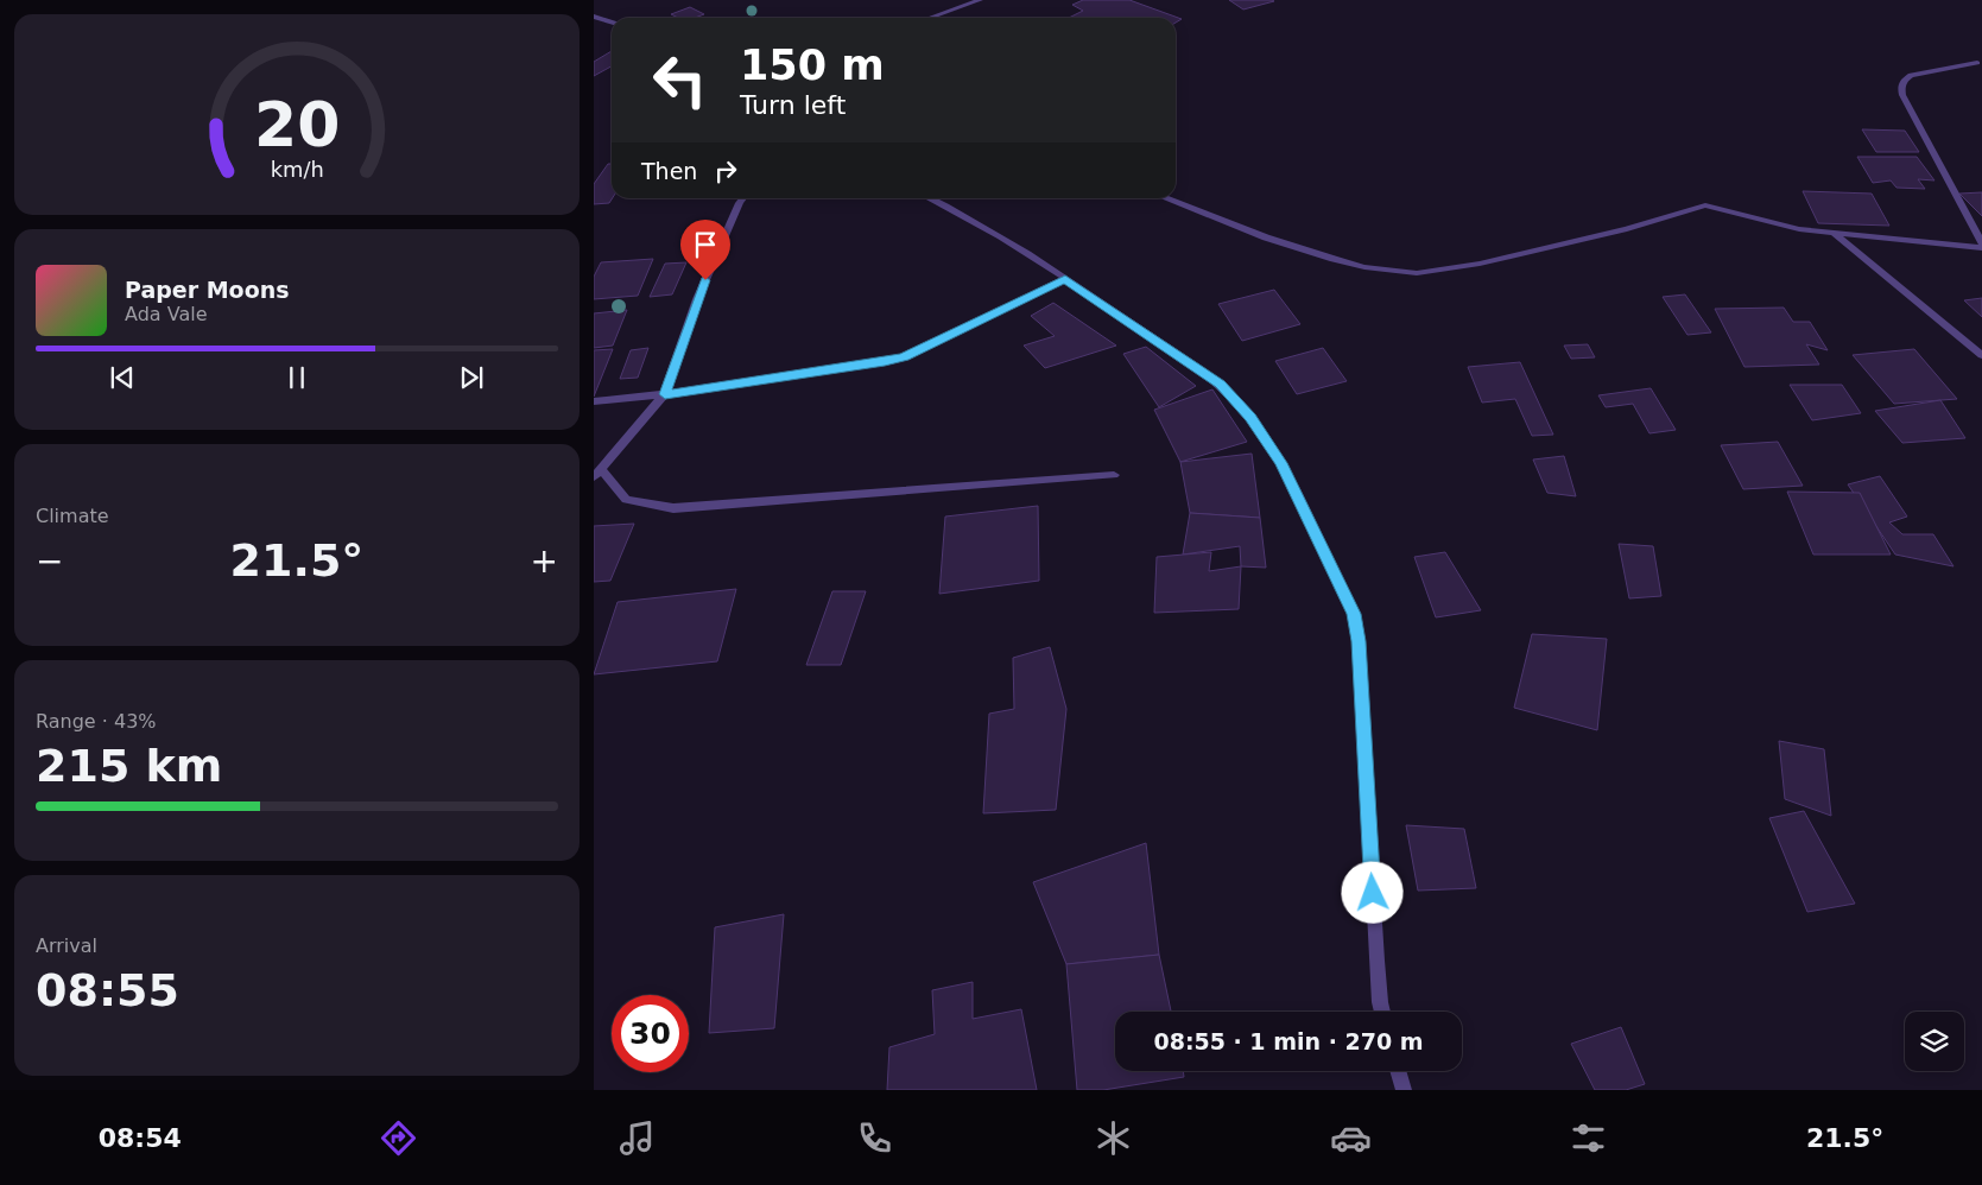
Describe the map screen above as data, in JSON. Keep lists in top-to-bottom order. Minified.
{"page":{"turn":["150 m","Turn left"],"then":"Then","song":["Paper Moons","Ada Vale"],"tile":["Climate",["Range · 43%","215 km"],["Arrival","08:55"]],"heat":["−","21.5°","+"],"limit":"30","trip":"08:55 · 1 min · 270 m","tabs":["08:54","21.5°"],"gauge":["20","km/h"]}}
